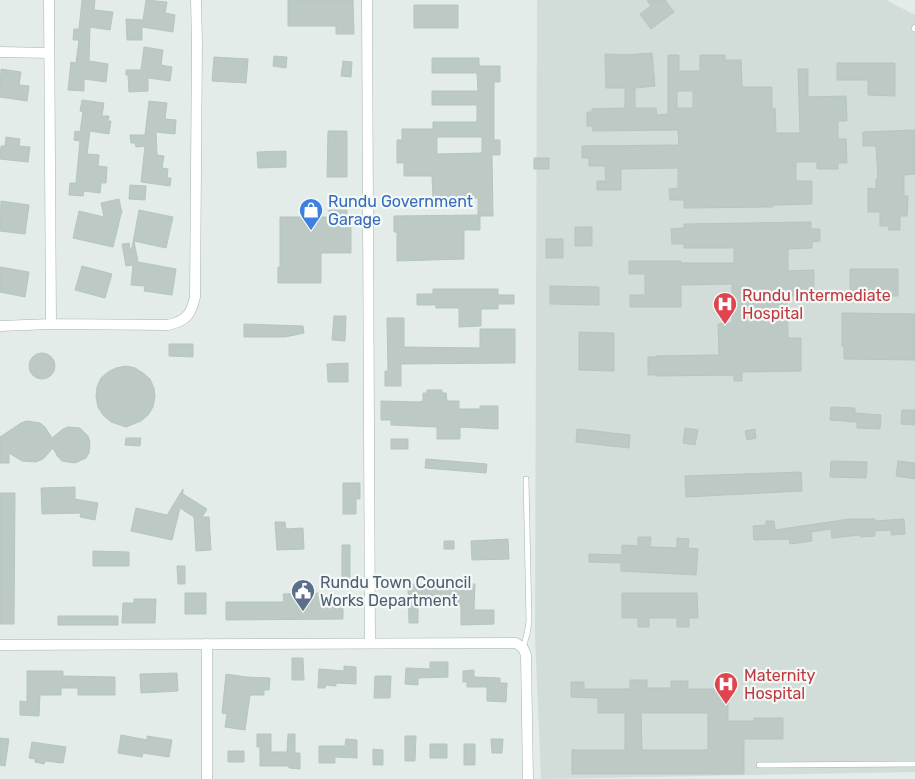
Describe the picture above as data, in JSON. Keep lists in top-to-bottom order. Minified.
{"places":{"shop":["Rundu Government Garage"],"hospital":["Rundu Intermediate Hospital","Maternity Hospital"],"public building":["Rundu Town Council Works Department"]}}
